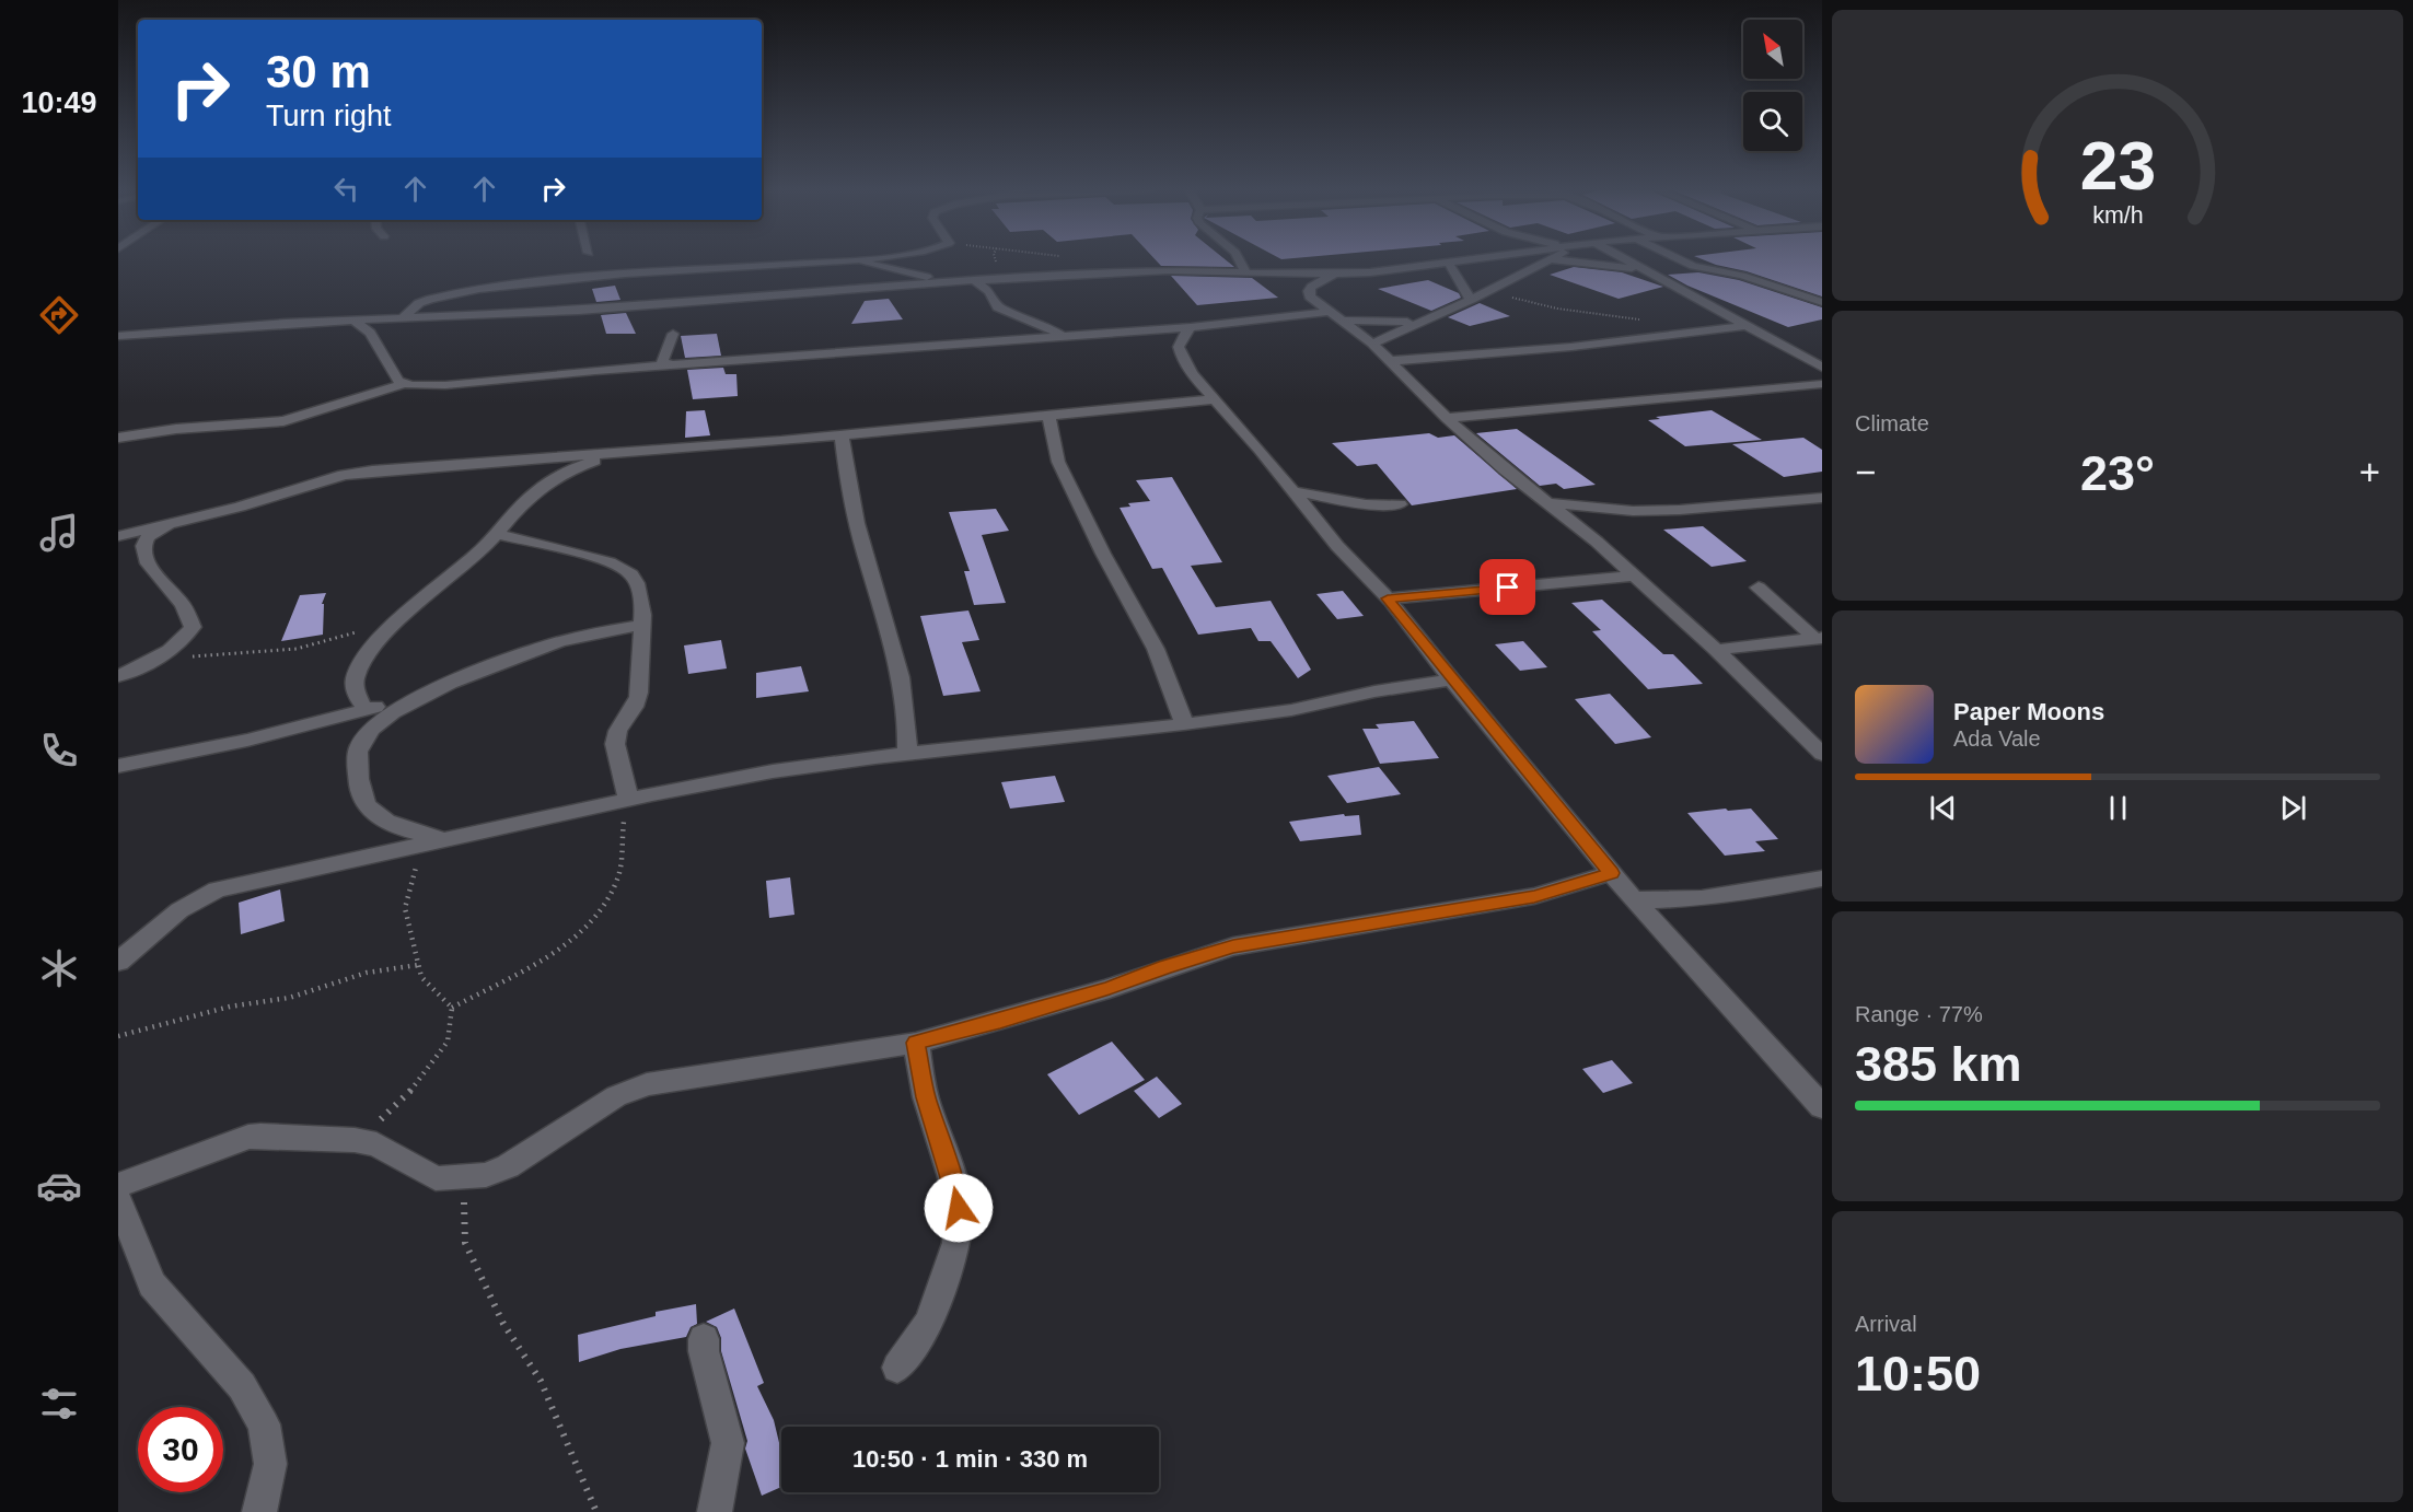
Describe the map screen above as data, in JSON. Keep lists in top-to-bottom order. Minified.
{"north":"top left","page":{"tabs":"10:49","turn":["30 m","Turn right"],"tile":["Climate",["Range · 77%","385 km"],["Arrival","10:50"]],"heat":["−","23°","+"],"song":["Paper Moons","Ada Vale"],"limit":"30","trip":"10:50 · 1 min · 330 m","gauge":["23","km/h"]}}
